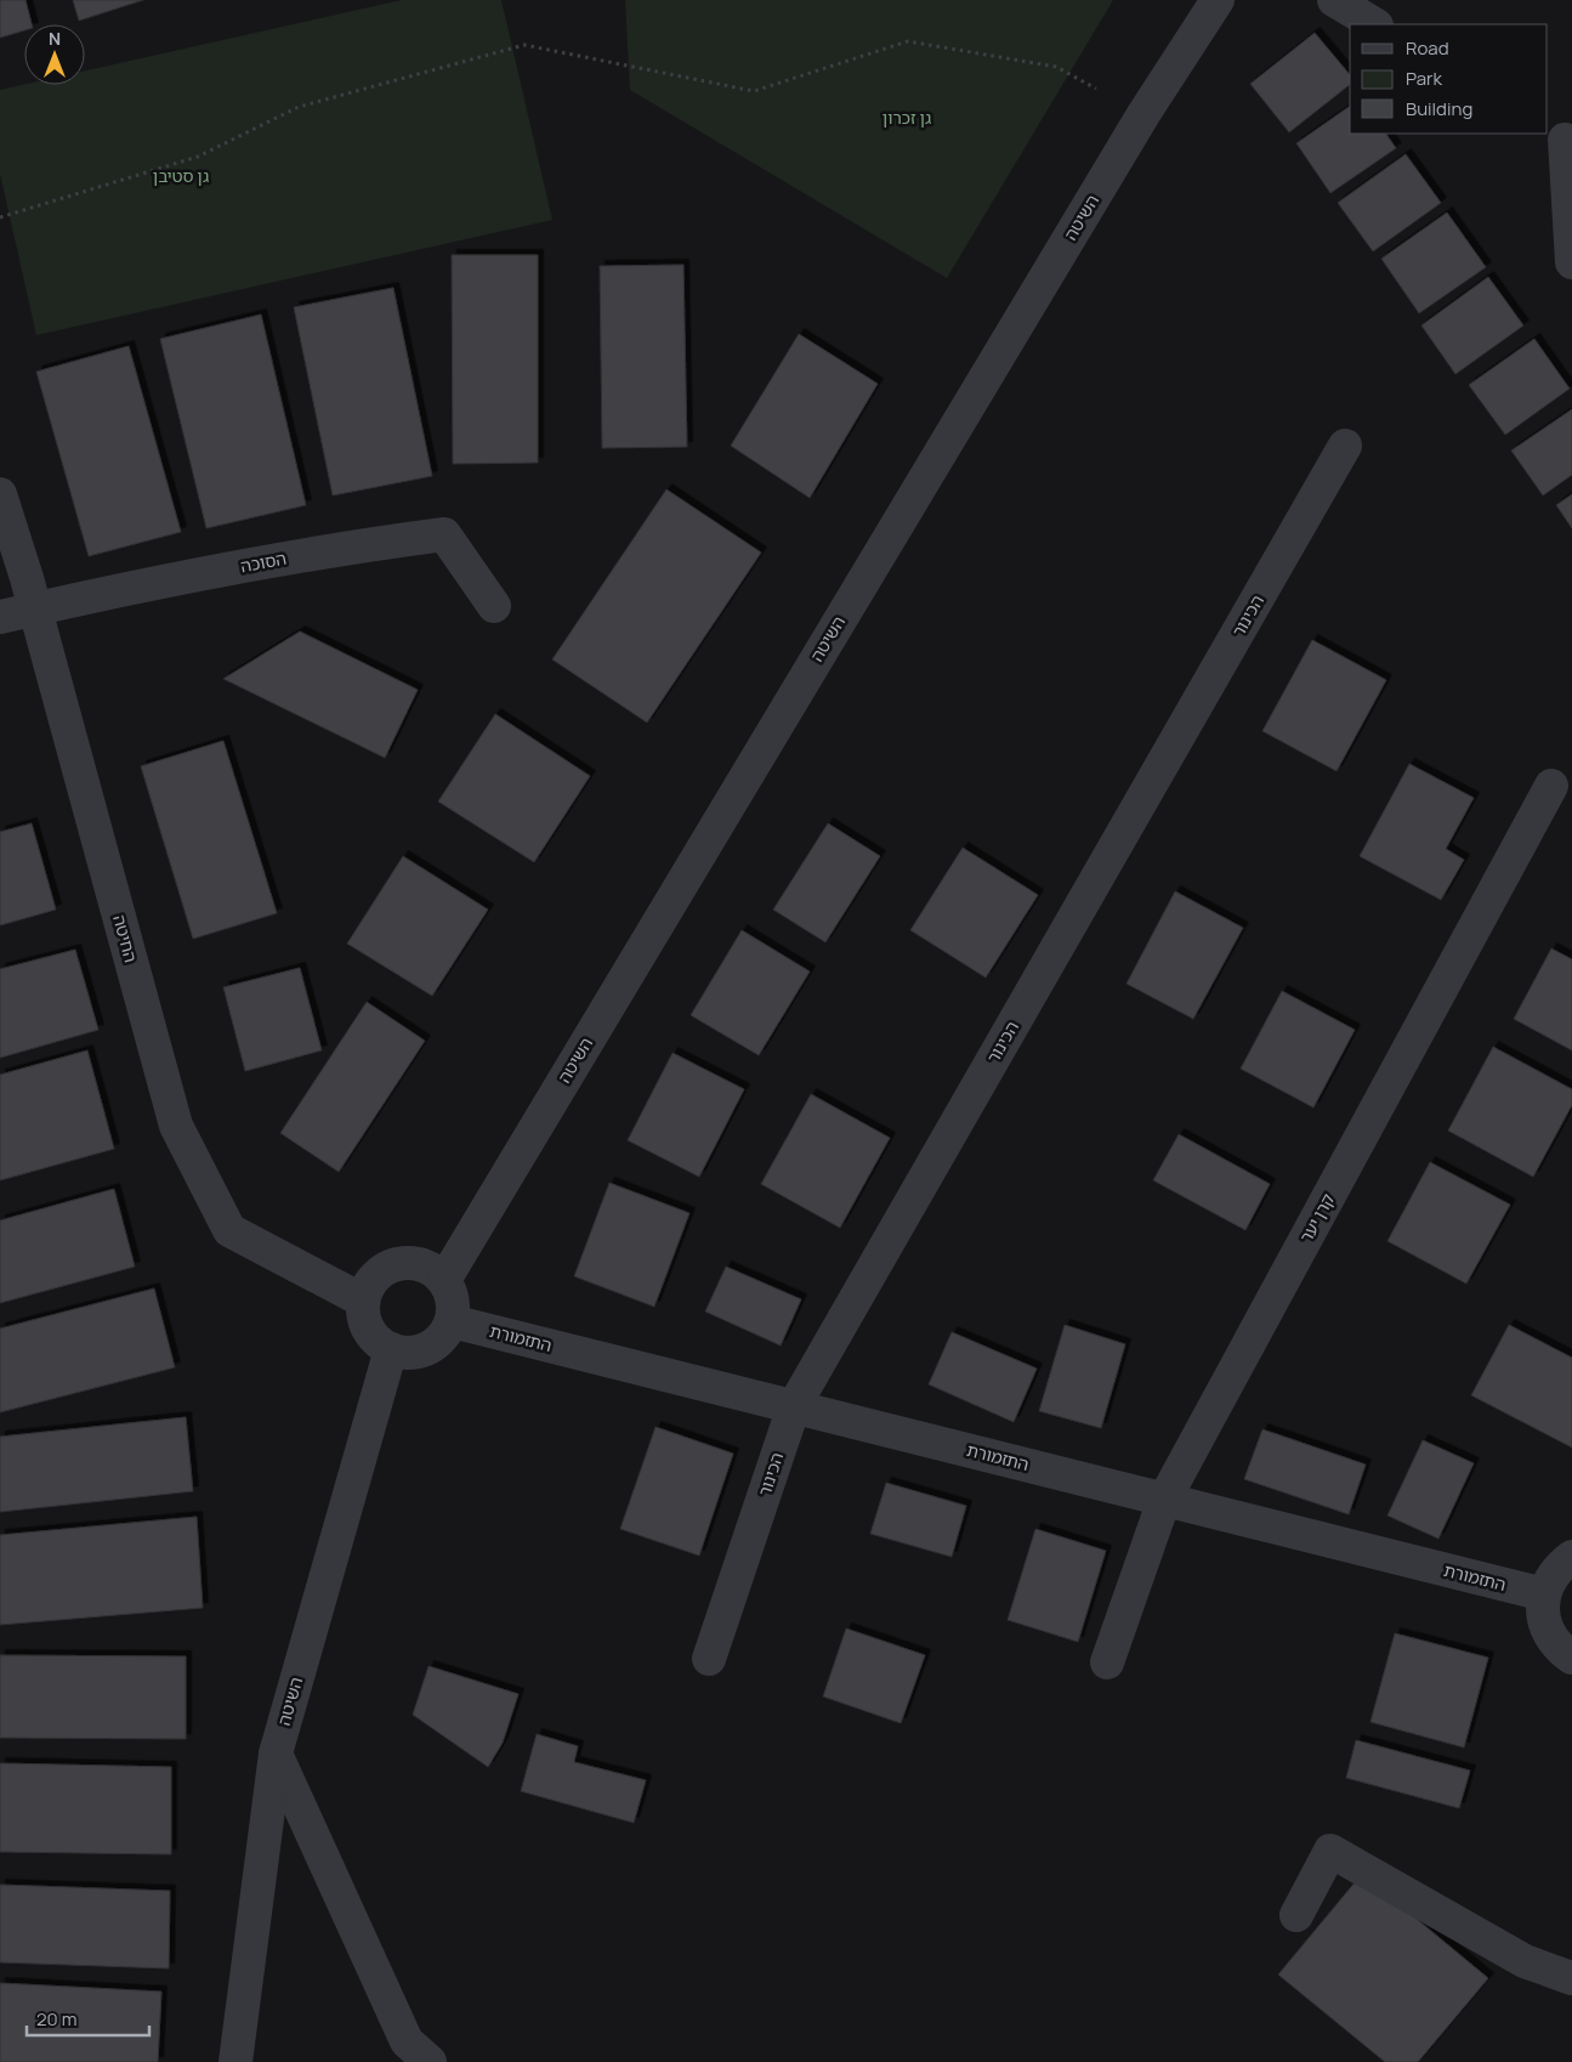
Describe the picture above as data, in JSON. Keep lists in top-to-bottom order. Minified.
{"streets":{"street":["השיטה","הסוכה","הכינור","החיטה","קרן יער","התזמורת"]},"crossings":[["השיטה","החיטה"],["השיטה","התזמורת"],["הסוכה","החיטה"],["הכינור","התזמורת"],["החיטה","התזמורת"],["קרן יער","התזמורת"]],"parks":["גן זכרון","גן סטיבן"],"legend":["Road","Park","Building"],"scale_bar":"20 m","north":"top"}
